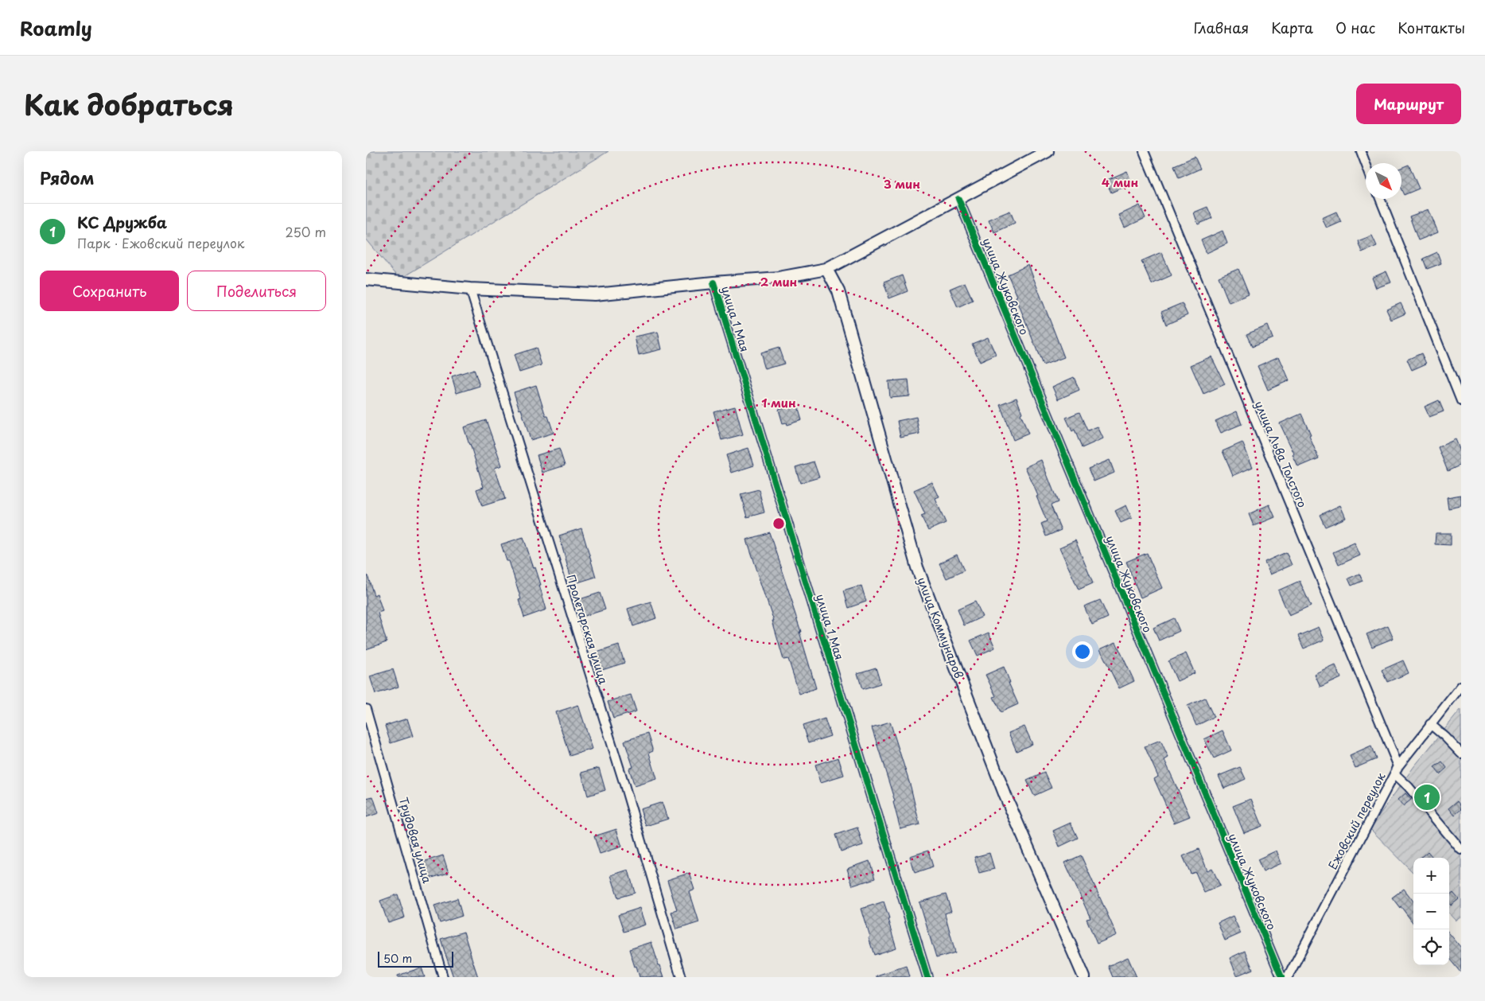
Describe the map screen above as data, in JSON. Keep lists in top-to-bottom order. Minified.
{"streets":{"main road":["улица Коммунаров"],"street":["улица Жуковского","улица 1 Мая","улица Льва Толстого","Пролетарская улица","Ежовский переулок","Трудовая улица"]},"crossings":[["улица Льва Толстого","Ежовский переулок"]],"scale_bar":"50 m","north":"bottom right","page":{"header":"Roamly","nav":["Главная","Карта","О нас","Контакты"],"title":"Как добраться","buttons":["Маршрут",["Сохранить","Поделиться"]],"heading":"Рядом","list":[{"mark":"1","name":"КС Дружба","note":"Парк · Ежовский переулок","value":"250 m"}],"pins":"1","map_buttons":["+","−"],"scale":"50 m"},"rings":["4 мин","3 мин","2 мин","1 мин"]}
